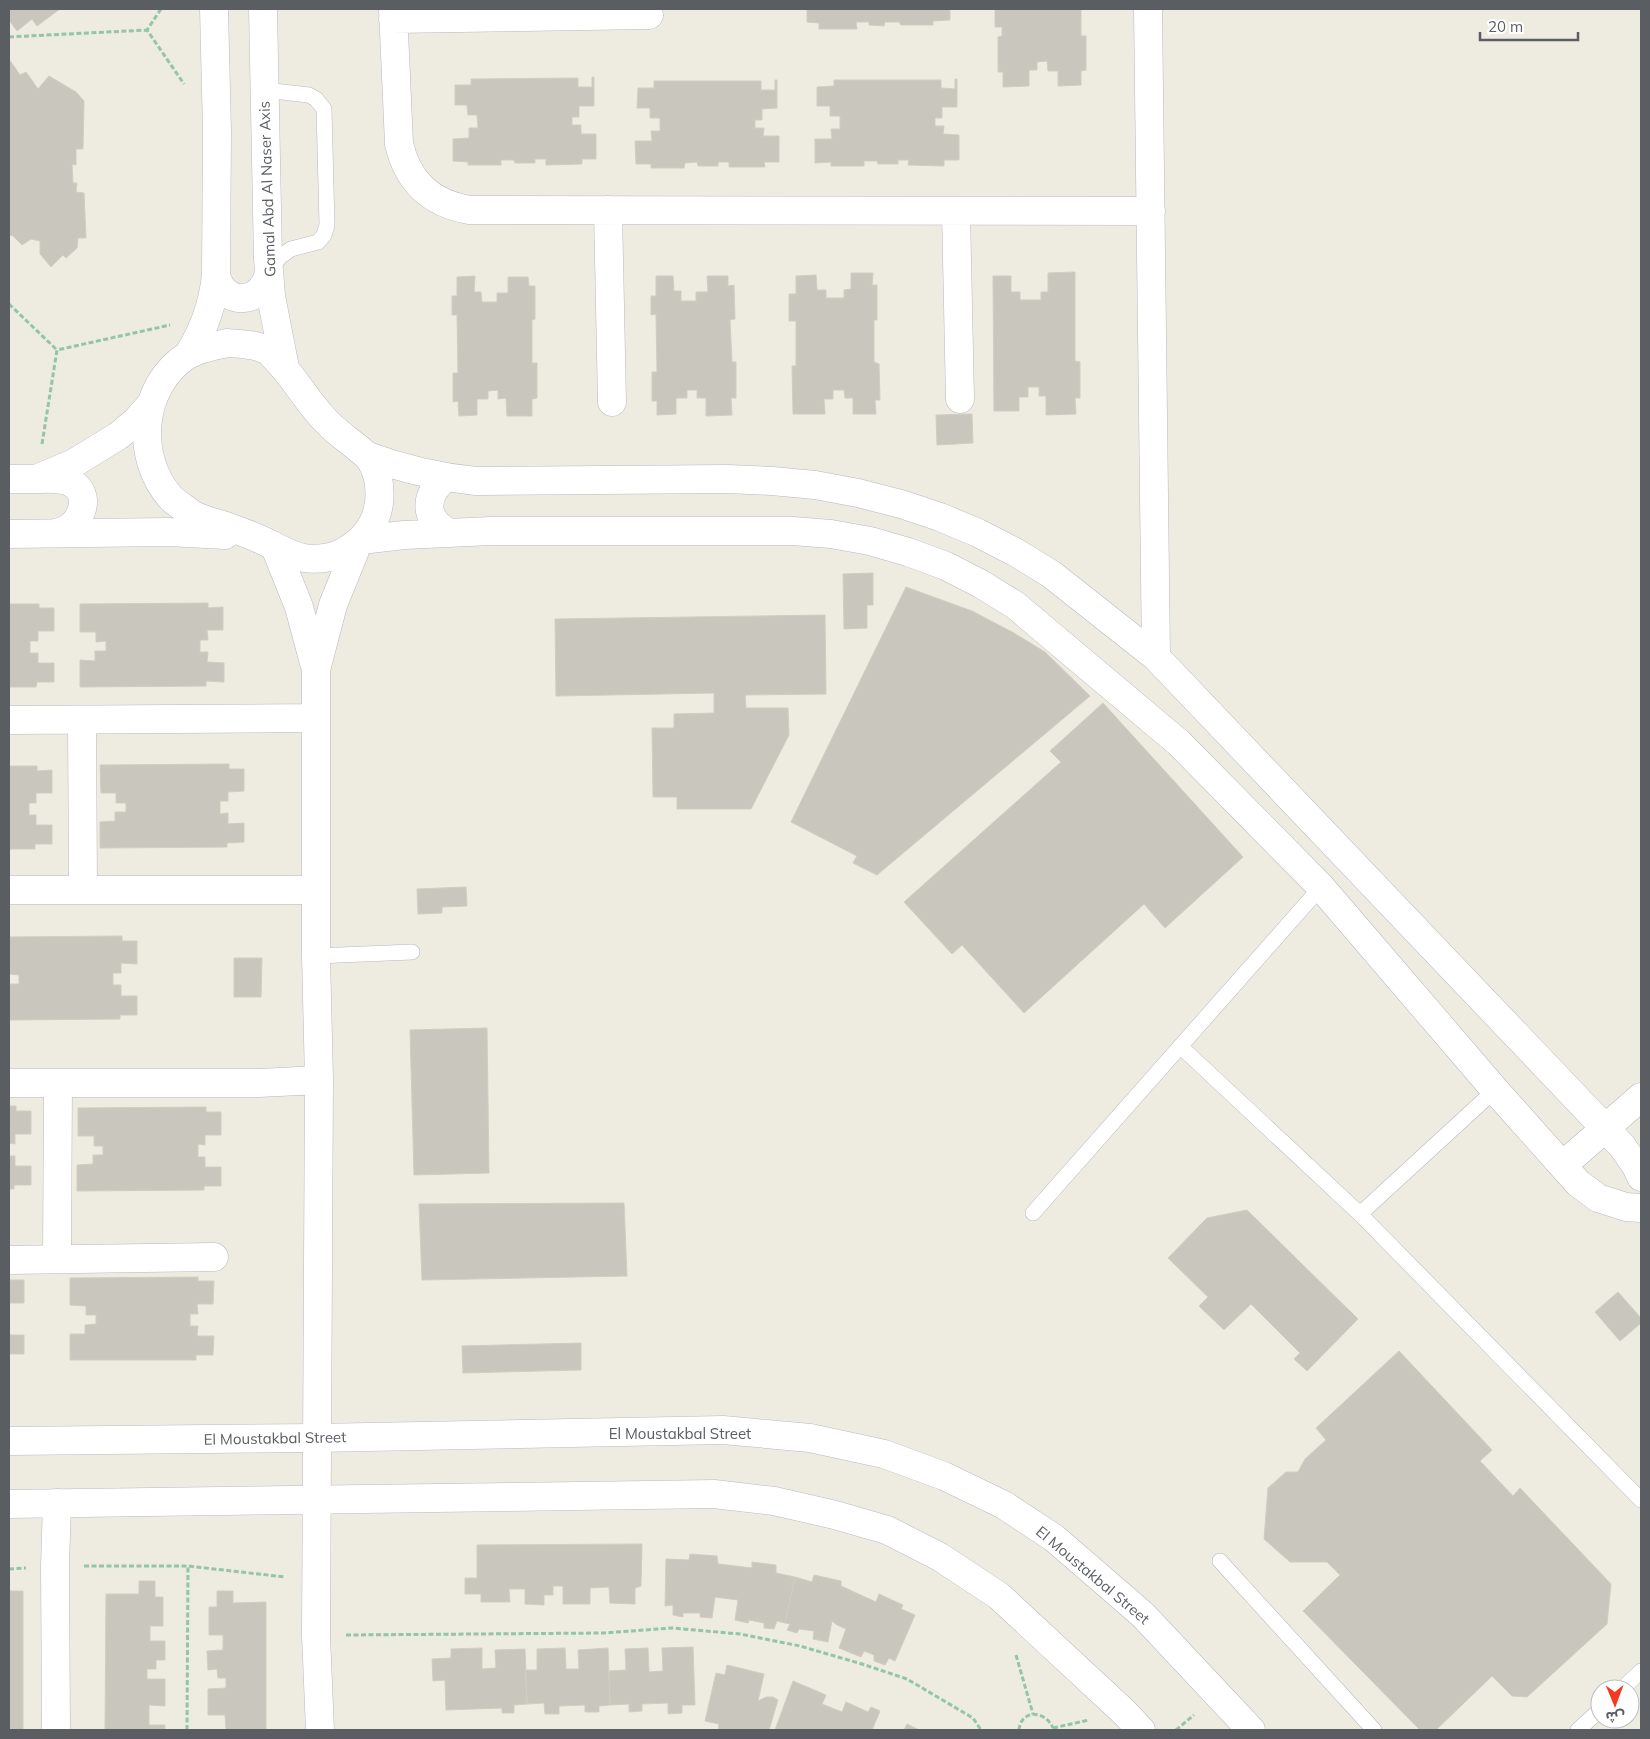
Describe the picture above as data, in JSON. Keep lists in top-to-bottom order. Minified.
{"streets":{"street":["Gamal Abd Al Naser Axis","El Moustakbal Street"]},"scale_bar":"20 m","north":"bottom"}
